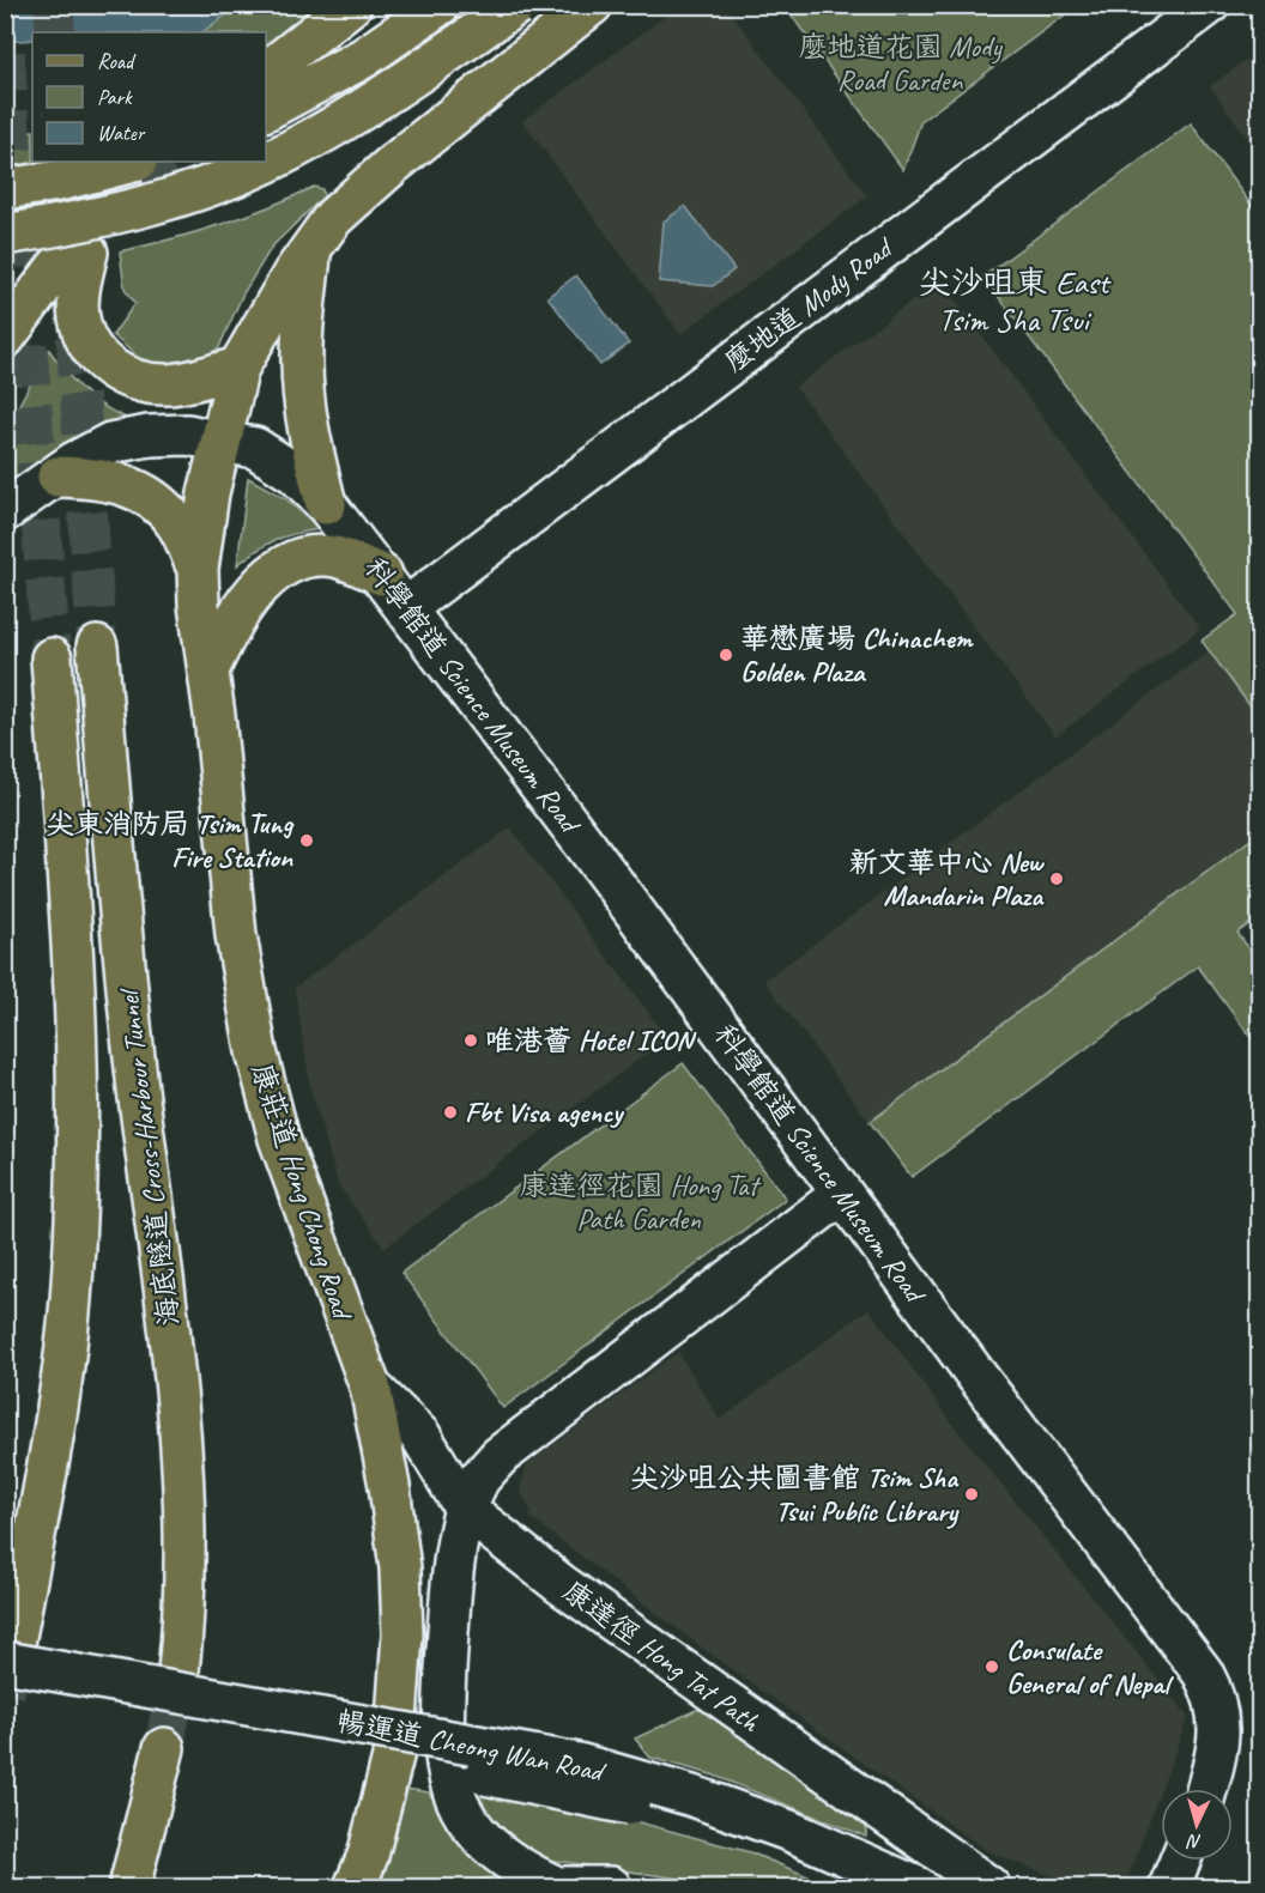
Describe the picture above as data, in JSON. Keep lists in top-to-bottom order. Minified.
{"streets":{"main road":["海底隧道 Cross-Harbour Tunnel","康莊道 Hong Chong Road"],"street":["麼地道 Mody Road","科學館道 Science Museum Road","康達徑 Hong Tat Path","暢運道 Cheong Wan Road"]},"crossings":[["麼地道 Mody Road","科學館道 Science Museum Road"],["科學館道 Science Museum Road","康莊道 Hong Chong Road"],["海底隧道 Cross-Harbour Tunnel","暢運道 Cheong Wan Road"],["康莊道 Hong Chong Road","康達徑 Hong Tat Path"]],"districts":["尖沙咀東 East Tsim Sha Tsui"],"parks":["麼地道花園 Mody Road Garden","康達徑花園 Hong Tat Path Garden"],"places":["華懋廣場 Chinachem Golden Plaza","尖東消防局 Tsim Tung Fire Station","新文華中心 New Mandarin Plaza","唯港薈 Hotel ICON","Fbt Visa agency","尖沙咀公共圖書館 Tsim Sha Tsui Public Library","Consulate General of Nepal"],"legend":["Road","Park","Water"],"north":"bottom"}
